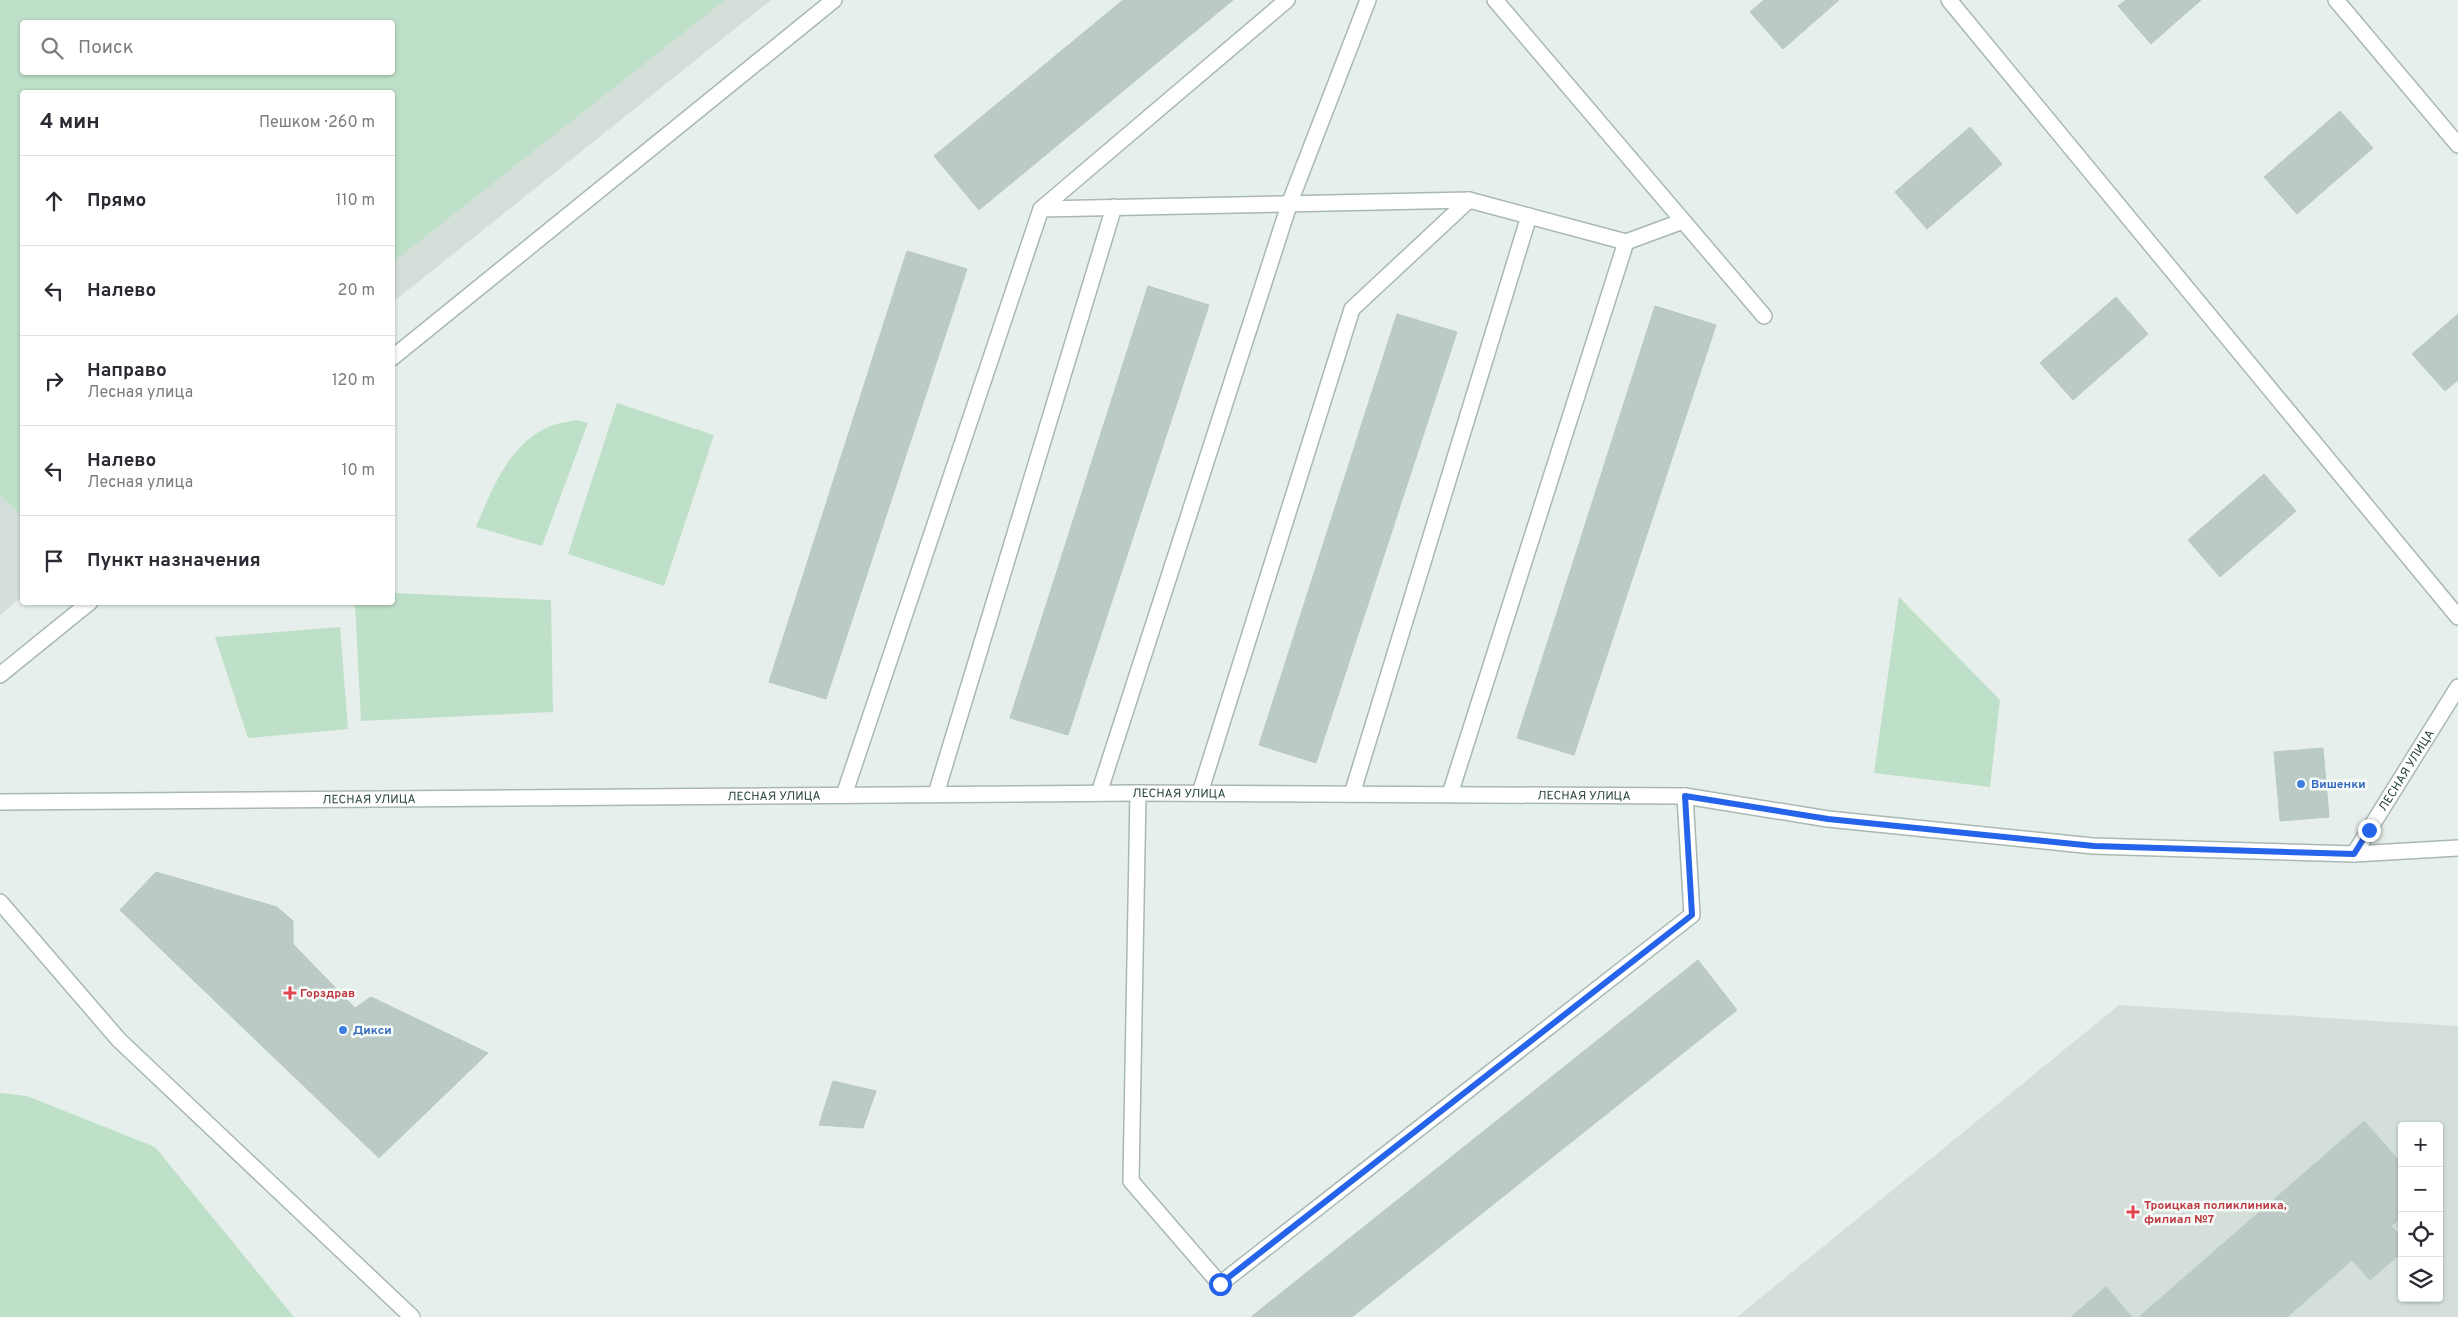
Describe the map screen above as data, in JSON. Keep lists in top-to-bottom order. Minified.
{"streets":{"street":["ЛЕСНАЯ УЛИЦА"]},"places":{"other":["Вишенки","Дикси"],"health":["Горздрав","Троицкая поликлиника, филиал №7"]},"page":{"search":"Поиск","heading":["4 мин","Пешком · 260 m"],"list":[["Прямо","110 m"],["Налево","20 m"],["Направо","Лесная улица","120 m"],["Налево","Лесная улица","10 m"],"Пункт назначения"],"map_buttons":["+","−"]}}
